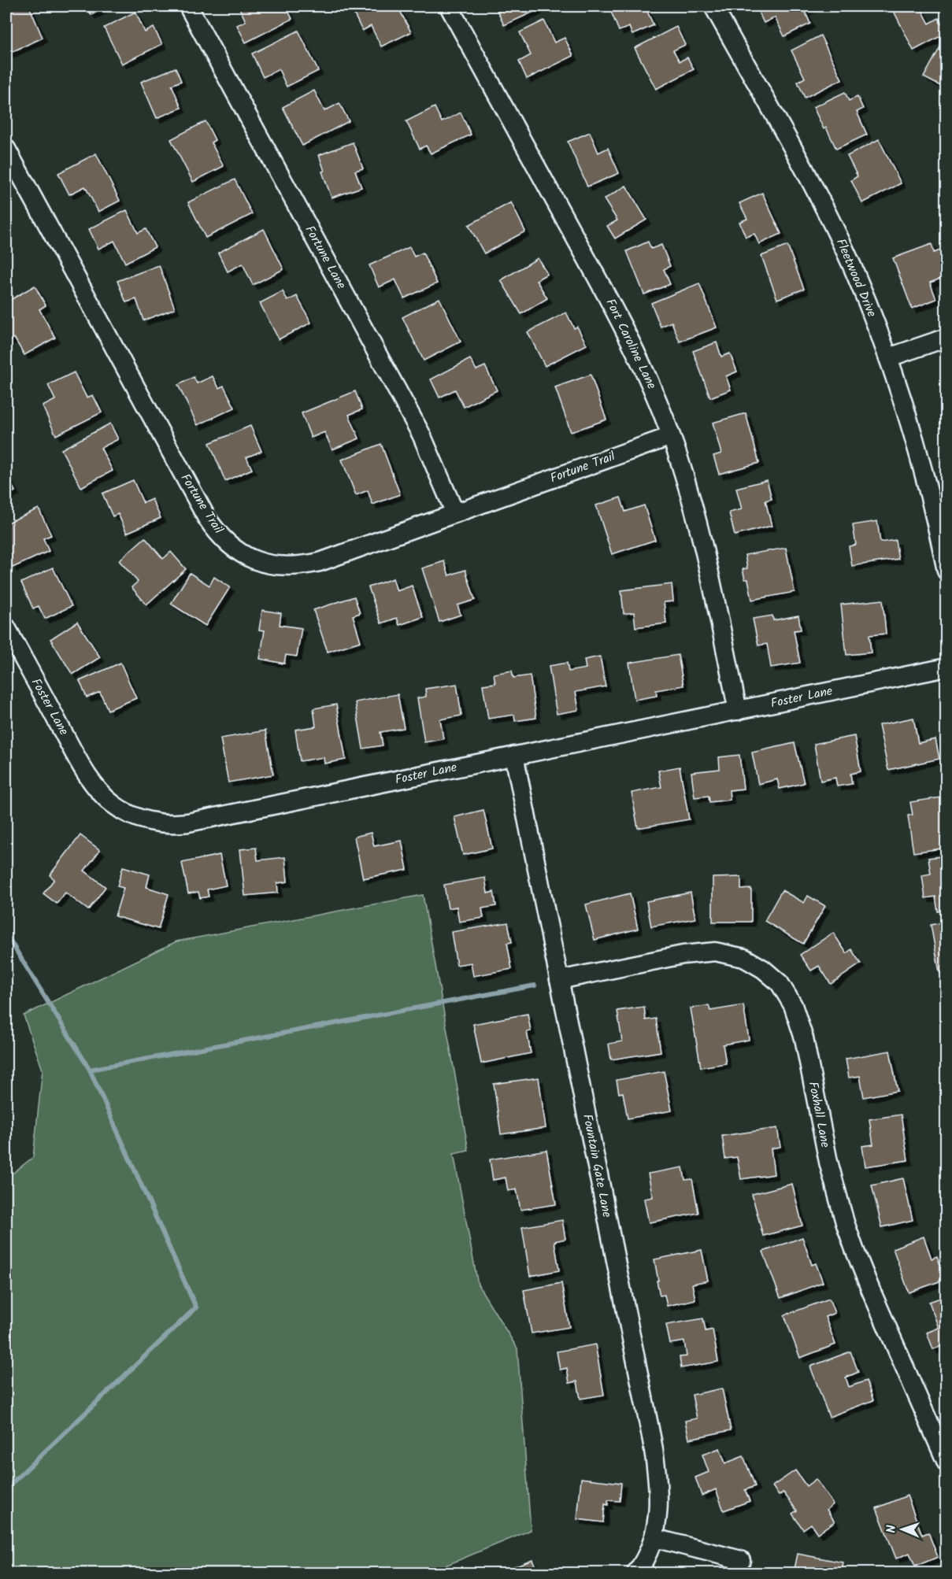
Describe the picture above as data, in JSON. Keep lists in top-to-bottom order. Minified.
{"streets":{"street":["Fortune Lane","Fleetwood Drive","Fort Caroline Lane","Fortune Trail","Foster Lane","Foxhall Lane","Fountain Gate Lane"]},"crossings":[["Fortune Lane","Fortune Trail"],["Fort Caroline Lane","Fortune Trail"],["Fort Caroline Lane","Foster Lane"],["Foster Lane","Fountain Gate Lane"],["Foxhall Lane","Fountain Gate Lane"]],"north":"left"}
